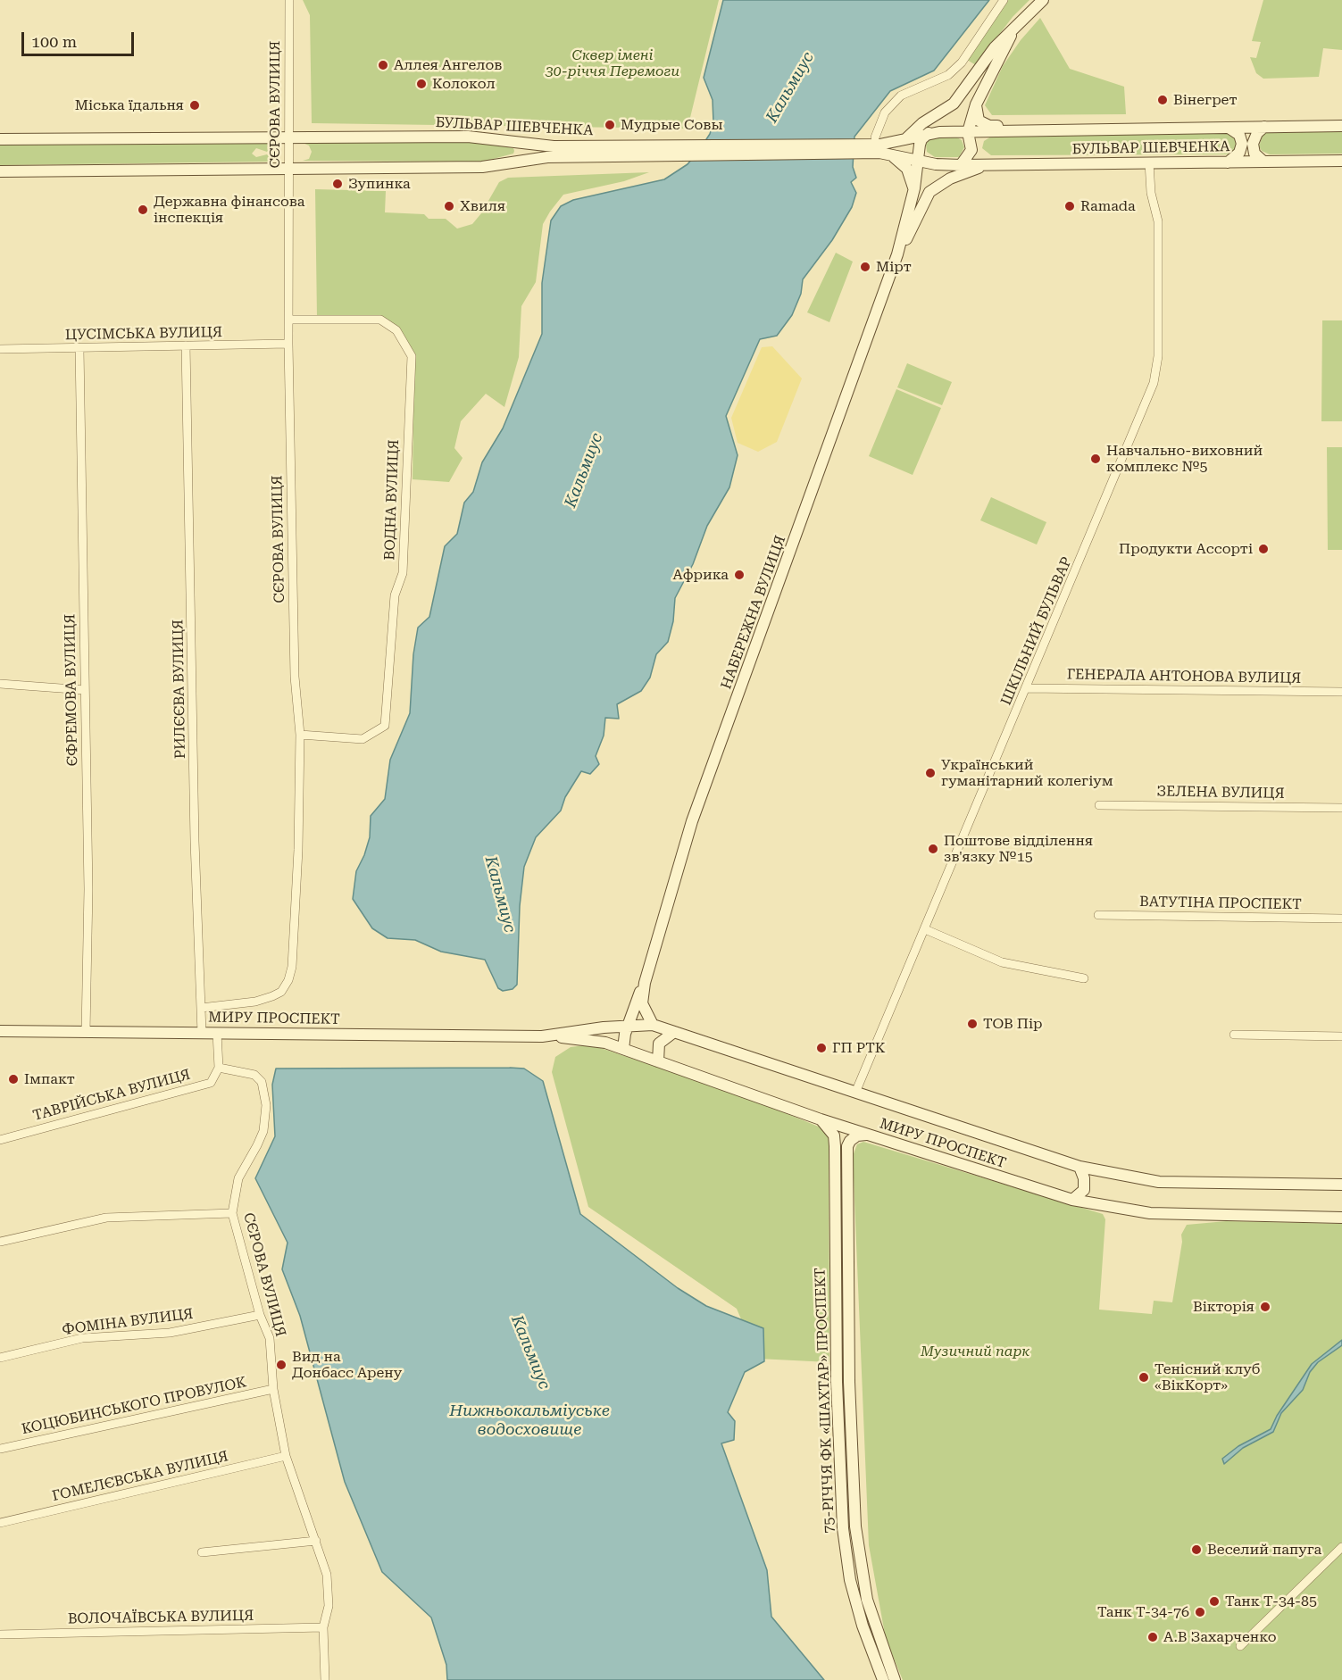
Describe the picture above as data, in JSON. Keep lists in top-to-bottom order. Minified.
{"streets":{"main road":["БУЛЬВАР ШЕВЧЕНКА","НАБЕРЕЖНА ВУЛИЦЯ","МИРУ ПРОСПЕКТ","75-РІЧЧЯ ФК «ШАХТАР» ПРОСПЕКТ"],"street":["СЄРОВА ВУЛИЦЯ","ЦУСІМСЬКА ВУЛИЦЯ","ВОДНА ВУЛИЦЯ","ШКІЛЬНИЙ БУЛЬВАР","ГЕНЕРАЛА АНТОНОВА ВУЛИЦЯ","РИЛЄЄВА ВУЛИЦЯ","ЄФРЕМОВА ВУЛИЦЯ","ЗЕЛЕНА ВУЛИЦЯ","ВАТУТІНА ПРОСПЕКТ","ТАВРІЙСЬКА ВУЛИЦЯ","ФОМІНА ВУЛИЦЯ","КОЦЮБИНСЬКОГО ПРОВУЛОК","ГОМЕЛЄВСЬКА ВУЛИЦЯ","ВОЛОЧАЇВСЬКА ВУЛИЦЯ"]},"crossings":[["СЄРОВА ВУЛИЦЯ","БУЛЬВАР ШЕВЧЕНКА"],["СЄРОВА ВУЛИЦЯ","ЦУСІМСЬКА ВУЛИЦЯ"],["СЄРОВА ВУЛИЦЯ","ВОДНА ВУЛИЦЯ"],["СЄРОВА ВУЛИЦЯ","РИЛЄЄВА ВУЛИЦЯ"],["СЄРОВА ВУЛИЦЯ","ТАВРІЙСЬКА ВУЛИЦЯ"],["СЄРОВА ВУЛИЦЯ","ФОМІНА ВУЛИЦЯ"],["СЄРОВА ВУЛИЦЯ","КОЦЮБИНСЬКОГО ПРОВУЛОК"],["СЄРОВА ВУЛИЦЯ","ГОМЕЛЄВСЬКА ВУЛИЦЯ"],["СЄРОВА ВУЛИЦЯ","ВОЛОЧАЇВСЬКА ВУЛИЦЯ"],["БУЛЬВАР ШЕВЧЕНКА","НАБЕРЕЖНА ВУЛИЦЯ"],["БУЛЬВАР ШЕВЧЕНКА","ШКІЛЬНИЙ БУЛЬВАР"],["ЦУСІМСЬКА ВУЛИЦЯ","РИЛЄЄВА ВУЛИЦЯ"],["ЦУСІМСЬКА ВУЛИЦЯ","ЄФРЕМОВА ВУЛИЦЯ"],["ШКІЛЬНИЙ БУЛЬВАР","ГЕНЕРАЛА АНТОНОВА ВУЛИЦЯ"],["ШКІЛЬНИЙ БУЛЬВАР","МИРУ ПРОСПЕКТ"],["РИЛЄЄВА ВУЛИЦЯ","МИРУ ПРОСПЕКТ"],["ЄФРЕМОВА ВУЛИЦЯ","МИРУ ПРОСПЕКТ"],["МИРУ ПРОСПЕКТ","75-РІЧЧЯ ФК «ШАХТАР» ПРОСПЕКТ"]],"water":["Кальмиус","Нижньокальміуське водосховище"],"parks":["Сквер імені 30-річчя Перемоги","Музичний парк"],"places":["Аллея Ангелов","Колокол","Вінегрет","Міська їдальня","Мудрые Совы","Зупинка","Хвиля","Ramada","Державна фінансова інспекція","Мірт","Навчально-виховний комплекс №5","Продукти Ассорті","Африка","Український гуманітарний колегіум","Поштове відділення зв'язку №15","ТОВ Пір","ГП РТК","Iмпакт","Вікторія","Вид на Донбасс Арену","Тенісний клуб «ВікКорт»","Веселий папуга","Танк Т-34-85","Танк Т-34-76","А.В Захарченко"],"scale_bar":"100 m"}
